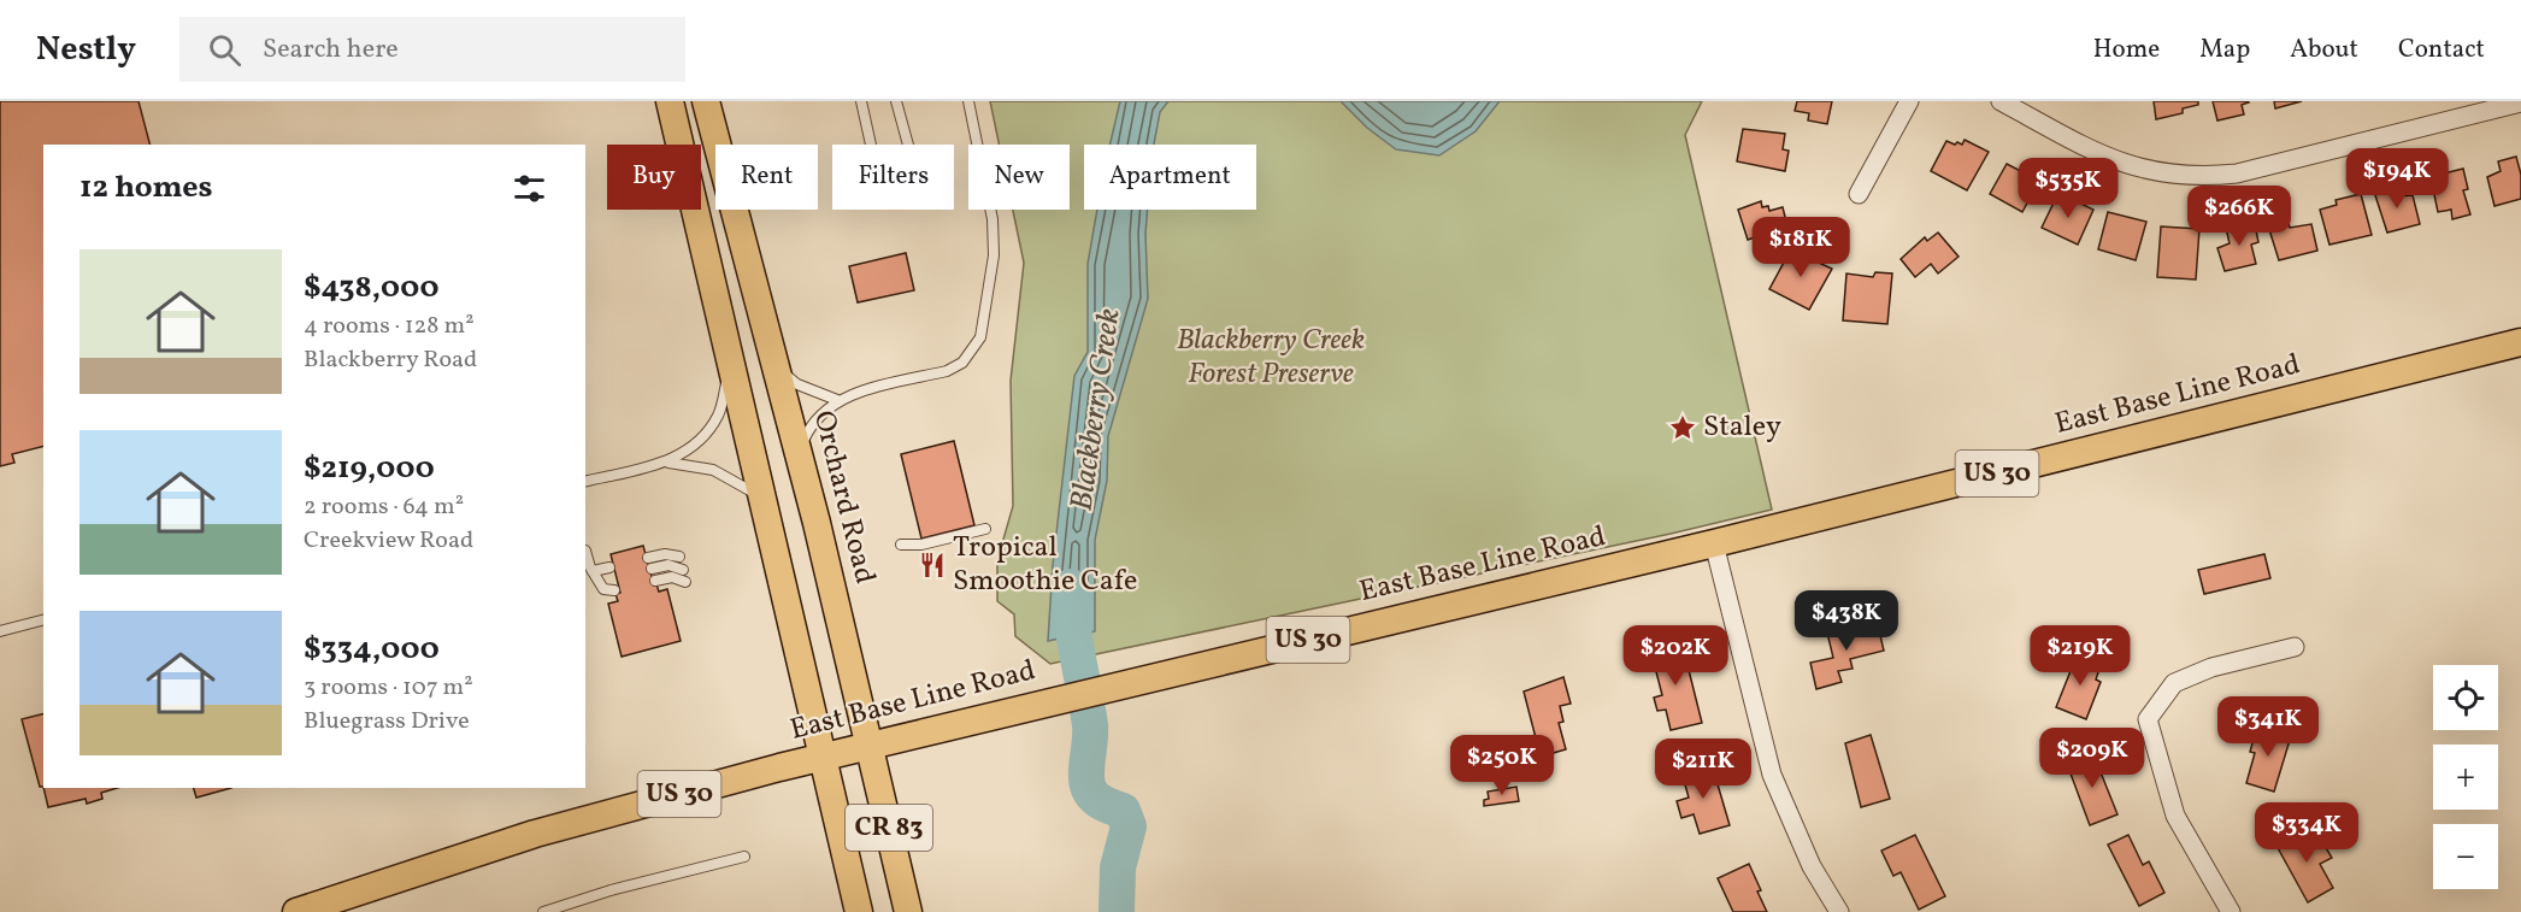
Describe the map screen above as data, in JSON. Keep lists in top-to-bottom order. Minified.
{"streets":{"main road":["East Base Line Road","US 30","Orchard Road","CR 83"]},"crossings":[["East Base Line Road","Orchard Road"],["East Base Line Road","CR 83"]],"water":["Blackberry Creek"],"parks":["Blackberry Creek Forest Preserve"],"places":{"place":["Staley"],"restaurant":["Tropical Smoothie Cafe"]},"page":{"header":"Nestly","search":"Search here","nav":["Home","Map","About","Contact"],"chip":["Buy","Rent","Filters","New","Apartment"],"heading":"12 homes","price":["$194K","$535K","$266K","$181K","$438K","$202K","$219K","$341K","$209K","$250K","$211K","$334K"],"list":[{"name":"$438,000","note":"4 rooms · 128 m² · Blackberry Road"},{"name":"$219,000","note":"2 rooms · 64 m² · Creekview Road"},{"name":"$334,000","note":"3 rooms · 107 m² · Bluegrass Drive"}],"map_buttons":["+","−"]}}
